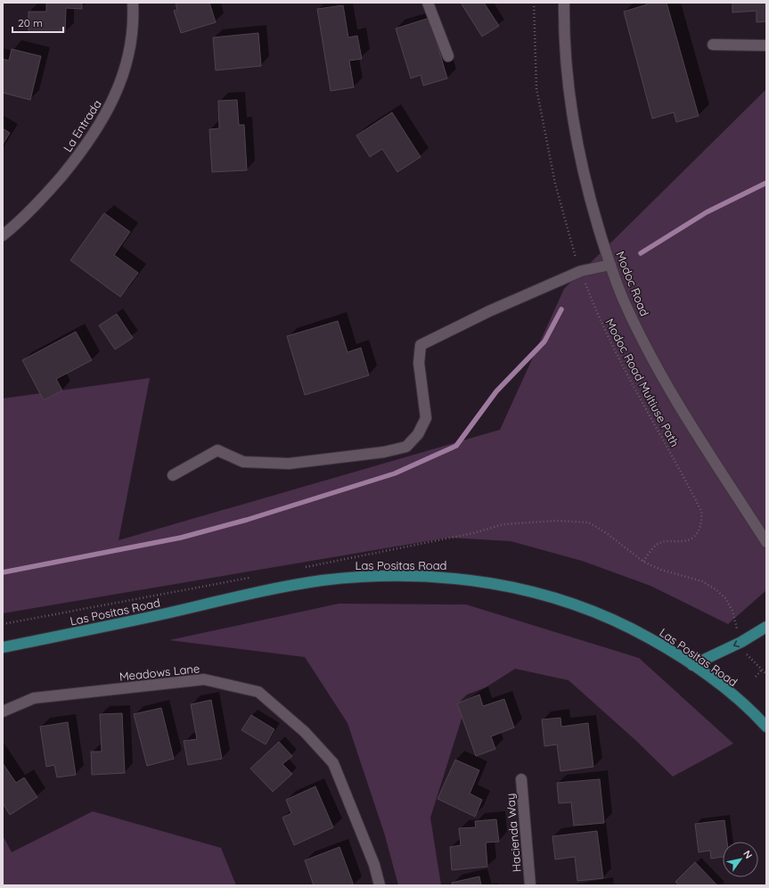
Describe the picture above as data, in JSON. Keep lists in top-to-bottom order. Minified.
{"streets":{"main road":["Las Positas Road"],"street":["La Entrada","Modoc Road","Meadows Lane","Hacienda Way"],"path":["Modoc Road Multiuse Path"]},"scale_bar":"20 m","north":"top right"}
